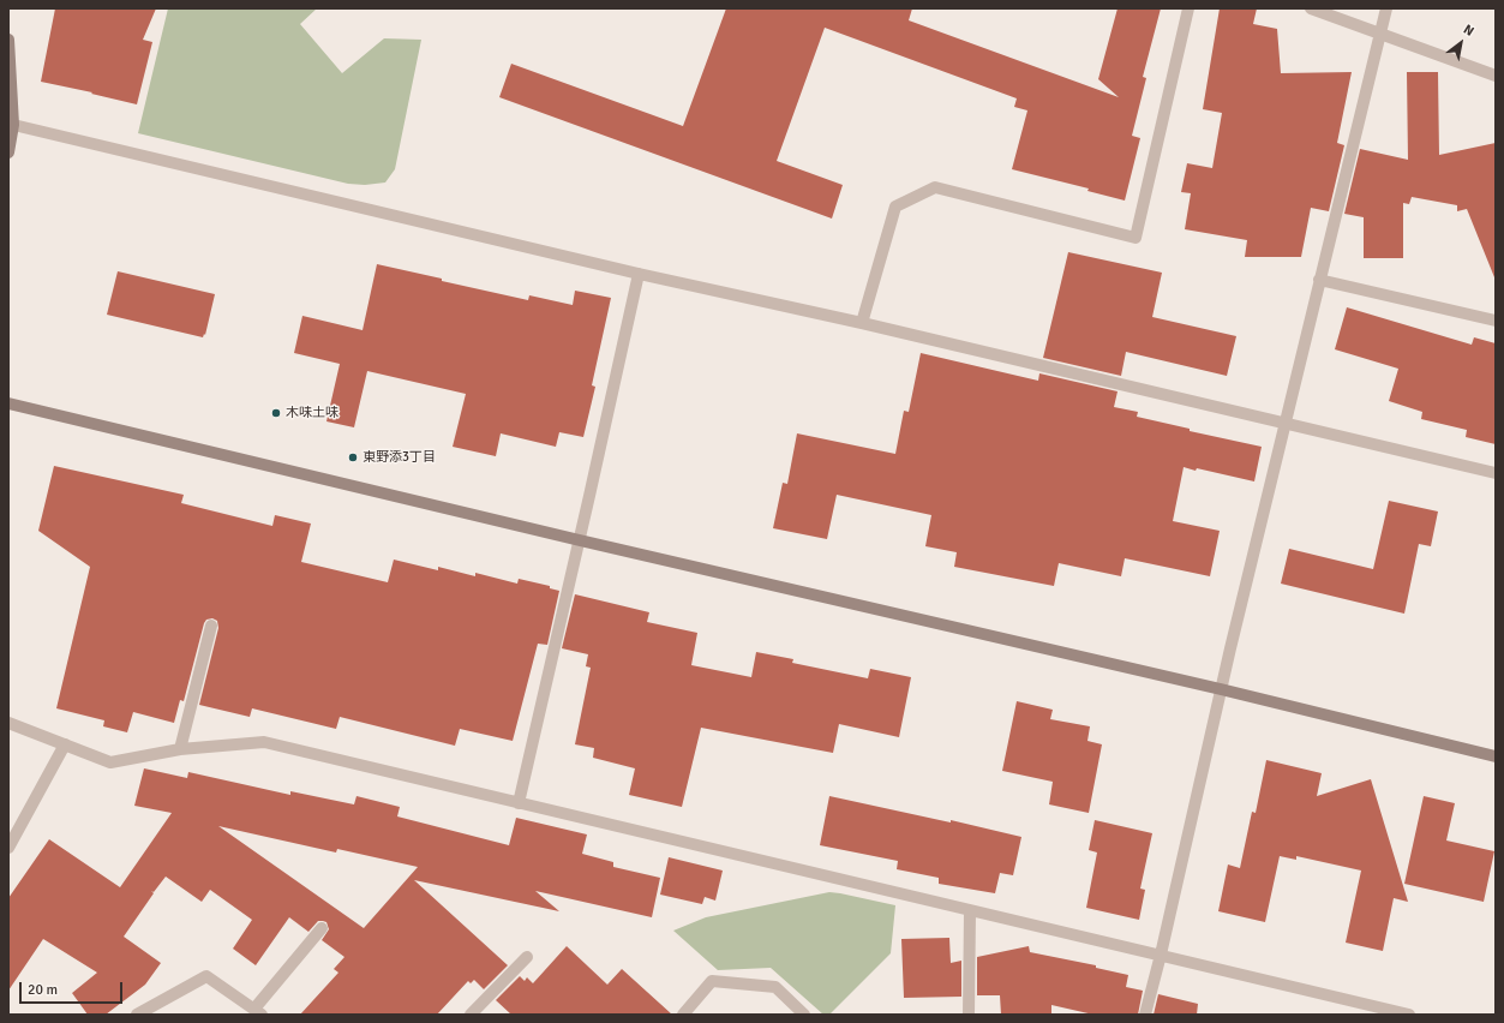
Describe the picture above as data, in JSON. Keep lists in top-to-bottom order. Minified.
{"places":["木味土味","東野添3丁目"],"scale_bar":"20 m","north":"top right"}
